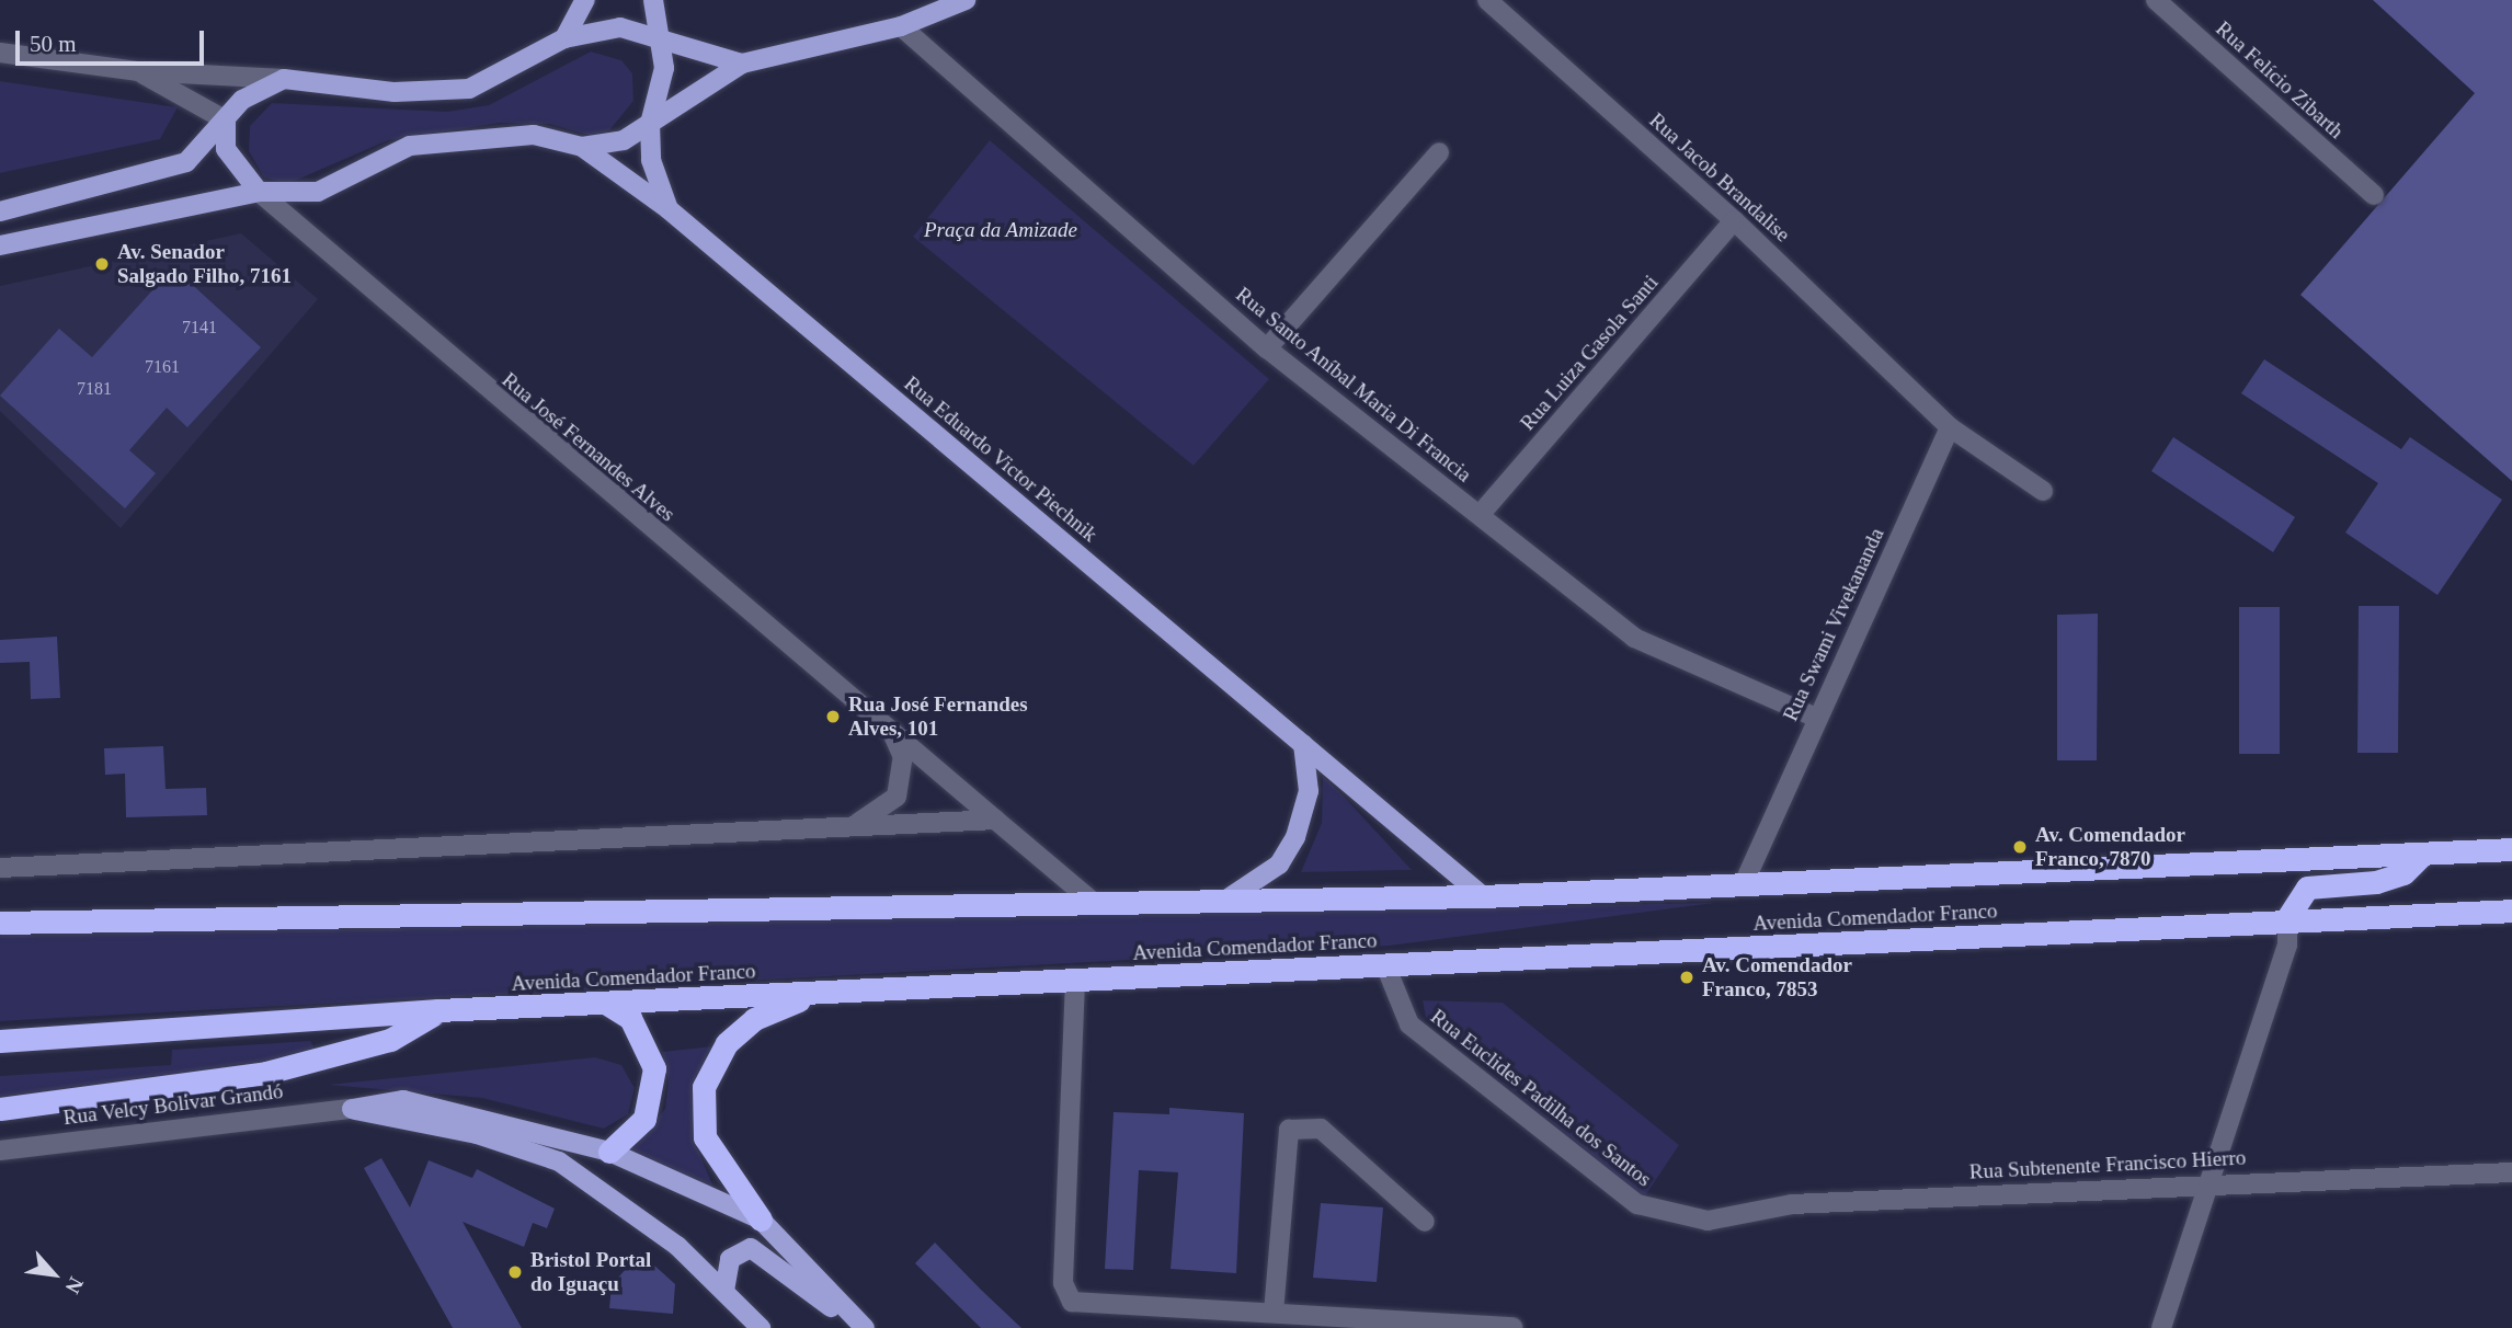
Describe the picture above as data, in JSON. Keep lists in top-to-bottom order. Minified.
{"streets":{"highway":["Avenida Comendador Franco"],"main road":["Rua Eduardo Victor Piechnik","Rua Velcy Bolivar Grandó"],"street":["Rua Felício Zibarth","Rua Jacob Brandalise","Rua Luiza Gasola Santi","Rua Santo Aníbal Maria Di Francia","Rua José Fernandes Alves","Rua Swami Vivekananda","Rua Euclides Padilha dos Santos","Rua Subtenente Francisco Hierro"]},"crossings":[["Rua Jacob Brandalise","Rua Luiza Gasola Santi"],["Rua Jacob Brandalise","Rua Swami Vivekananda"],["Rua Luiza Gasola Santi","Rua Santo Aníbal Maria Di Francia"],["Rua Santo Aníbal Maria Di Francia","Rua Swami Vivekananda"],["Rua Eduardo Victor Piechnik","Avenida Comendador Franco"],["Rua Swami Vivekananda","Avenida Comendador Franco"],["Avenida Comendador Franco","Rua Euclides Padilha dos Santos"],["Rua Euclides Padilha dos Santos","Rua Subtenente Francisco Hierro"]],"parks":["Praça da Amizade"],"places":["Av. Senador Salgado Filho, 7161","Rua José Fernandes Alves, 101","Av. Comendador Franco, 7870","Av. Comendador Franco, 7853","Bristol Portal do Iguaçu"],"house_numbers":["7141","7161","7181"],"scale_bar":"50 m","north":"bottom right"}
